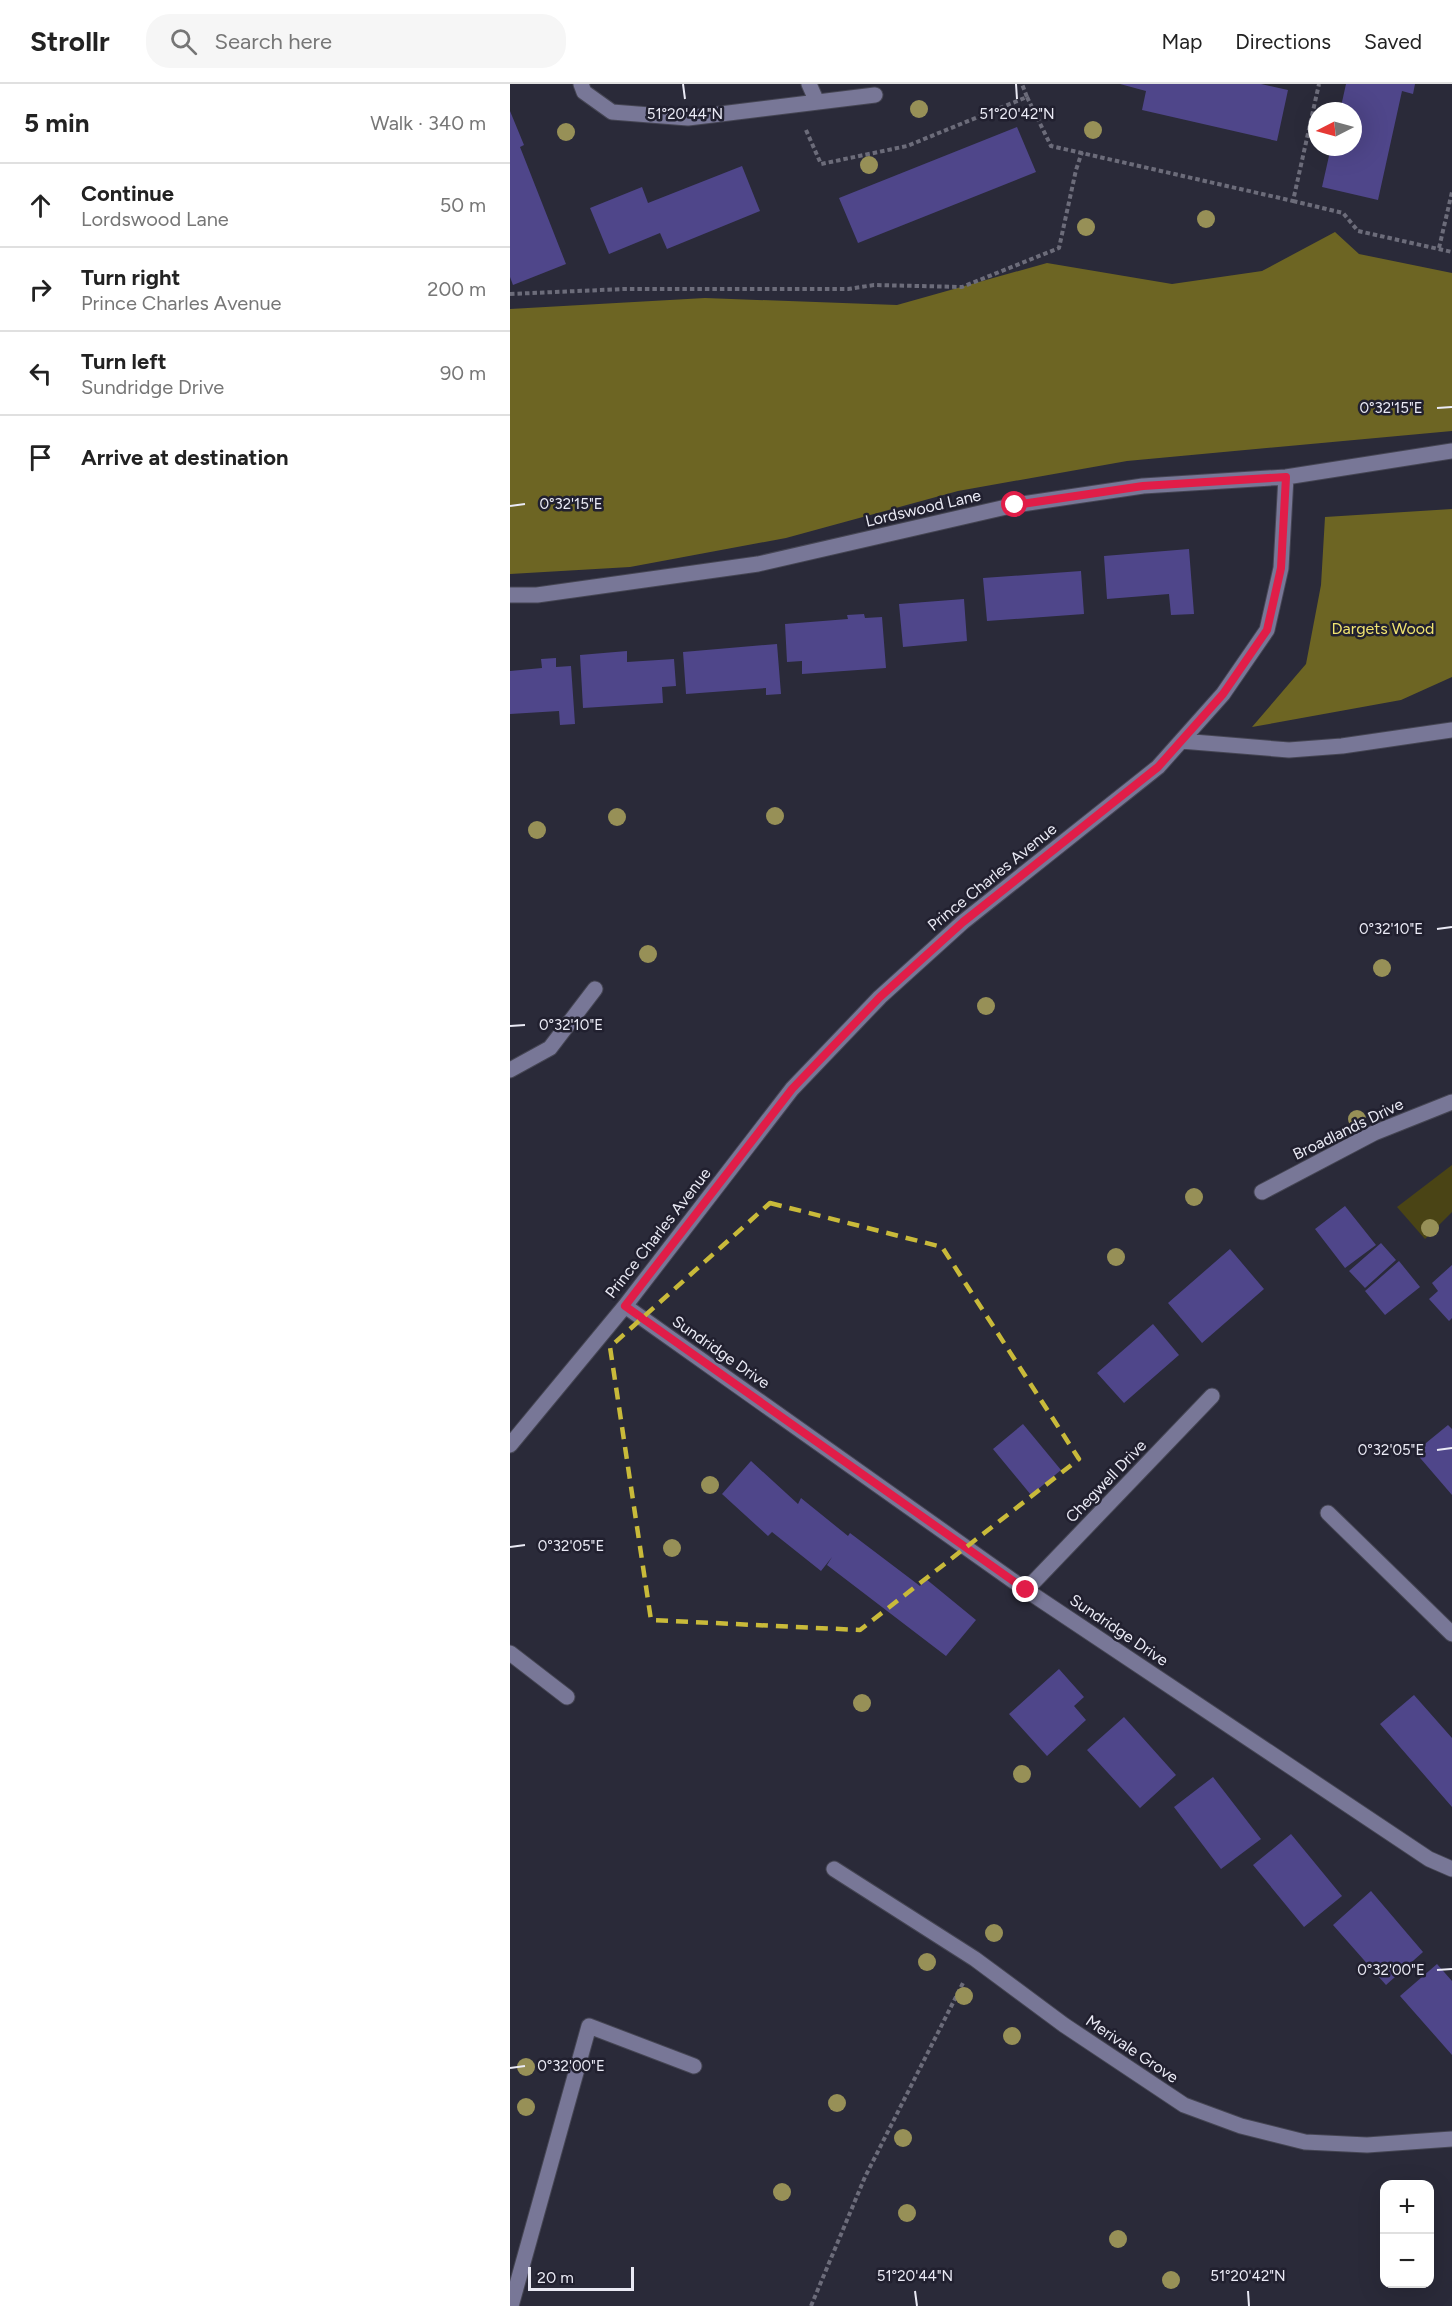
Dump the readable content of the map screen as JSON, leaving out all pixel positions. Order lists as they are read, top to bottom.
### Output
{
  "streets": {
    "street": [
      "Lordswood Lane",
      "Prince Charles Avenue",
      "Broadlands Drive",
      "Sundridge Drive",
      "Chegwell Drive",
      "Merivale Grove"
    ]
  },
  "crossings": [
    ["Lordswood Lane", "Prince Charles Avenue"],
    ["Prince Charles Avenue", "Sundridge Drive"],
    ["Sundridge Drive", "Chegwell Drive"]
  ],
  "parks": ["Dargets Wood"],
  "scale_bar": "20 m",
  "north": "left",
  "page": {
    "header": "Strollr",
    "search": "Search here",
    "nav": ["Map", "Directions", "Saved"],
    "heading": ["5 min", "Walk · 340 m"],
    "list": [
      ["Continue", "Lordswood Lane", "50 m"],
      ["Turn right", "Prince Charles Avenue", "200 m"],
      ["Turn left", "Sundridge Drive", "90 m"],
      "Arrive at destination"
    ],
    "map_buttons": ["+", "−"],
    "scale": "20 m"
  },
  "coordinates": [
    "51°20'44\"N",
    "51°20'42\"N",
    "0°32'15\"E",
    "0°32'10\"E",
    "0°32'05\"E",
    "0°32'00\"E"
  ]
}
